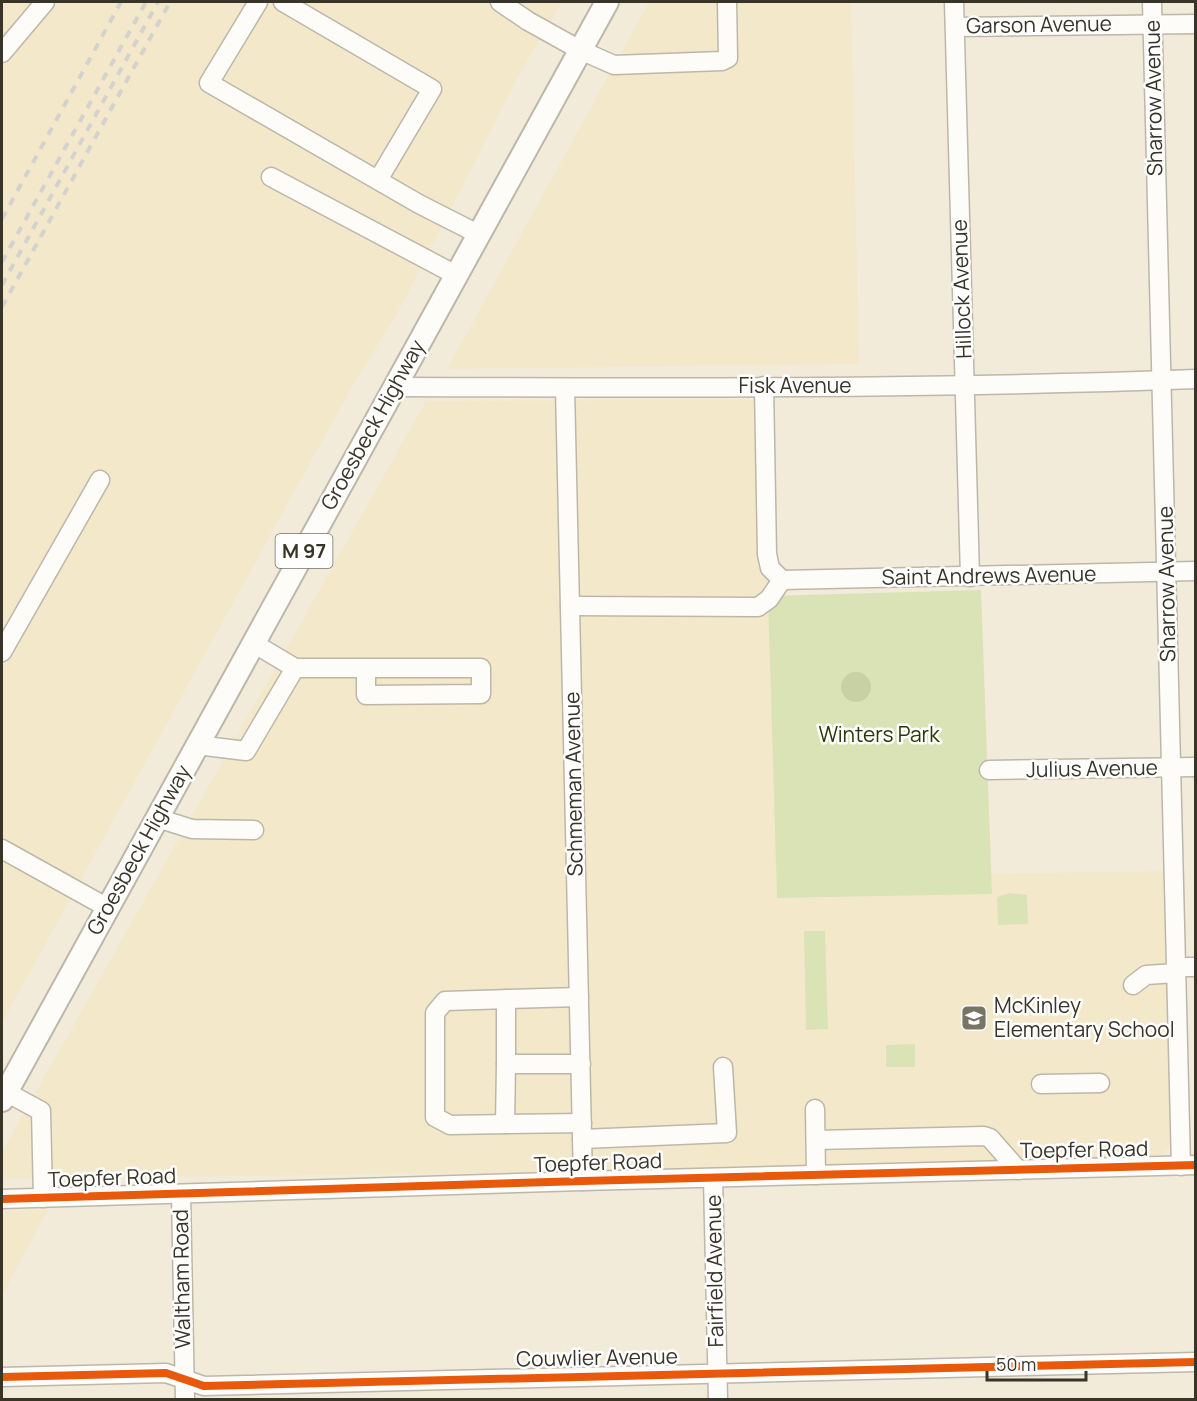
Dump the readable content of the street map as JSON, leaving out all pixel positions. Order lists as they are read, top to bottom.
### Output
{
  "streets": {
    "main road": ["Groesbeck Highway", "M 97"],
    "street": [
      "Garson Avenue",
      "Sharrow Avenue",
      "Hillock Avenue",
      "Fisk Avenue",
      "Saint Andrews Avenue",
      "Julius Avenue",
      "Schmeman Avenue",
      "Toepfer Road",
      "Fairfield Avenue",
      "Waltham Road",
      "Couwlier Avenue"
    ]
  },
  "crossings": [
    ["Garson Avenue", "Sharrow Avenue"],
    ["Garson Avenue", "Hillock Avenue"],
    ["Sharrow Avenue", "Fisk Avenue"],
    ["Sharrow Avenue", "Saint Andrews Avenue"],
    ["Sharrow Avenue", "Julius Avenue"],
    ["Sharrow Avenue", "Toepfer Road"],
    ["Hillock Avenue", "Fisk Avenue"],
    ["Hillock Avenue", "Saint Andrews Avenue"],
    ["Fisk Avenue", "Groesbeck Highway"],
    ["Fisk Avenue", "Schmeman Avenue"],
    ["Schmeman Avenue", "Toepfer Road"],
    ["Toepfer Road", "Fairfield Avenue"],
    ["Toepfer Road", "Waltham Road"],
    ["Fairfield Avenue", "Couwlier Avenue"],
    ["Waltham Road", "Couwlier Avenue"]
  ],
  "parks": ["Winters Park"],
  "places": {
    "school or university": ["McKinley Elementary School"]
  },
  "scale_bar": "50 m"
}
